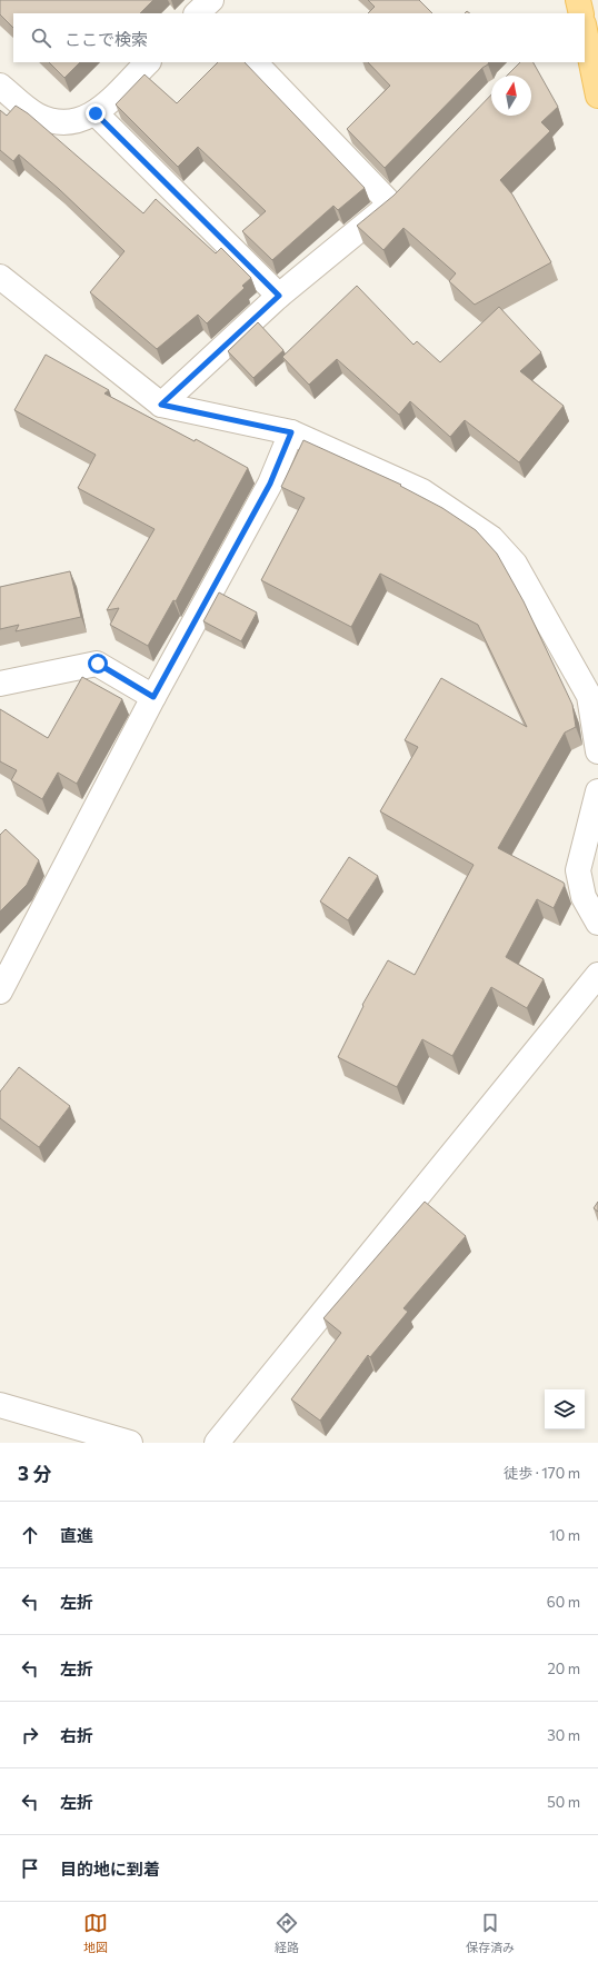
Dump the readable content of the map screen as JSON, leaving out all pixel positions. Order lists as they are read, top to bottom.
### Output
{
  "north": "top",
  "page": {
    "search": "ここで検索",
    "heading": ["3 分", "徒歩 · 170 m"],
    "list": [
      ["直進", "10 m"],
      ["左折", "60 m"],
      ["左折", "20 m"],
      ["右折", "30 m"],
      ["左折", "50 m"],
      "目的地に到着"
    ],
    "nav": ["地図", "経路", "保存済み"]
  }
}
